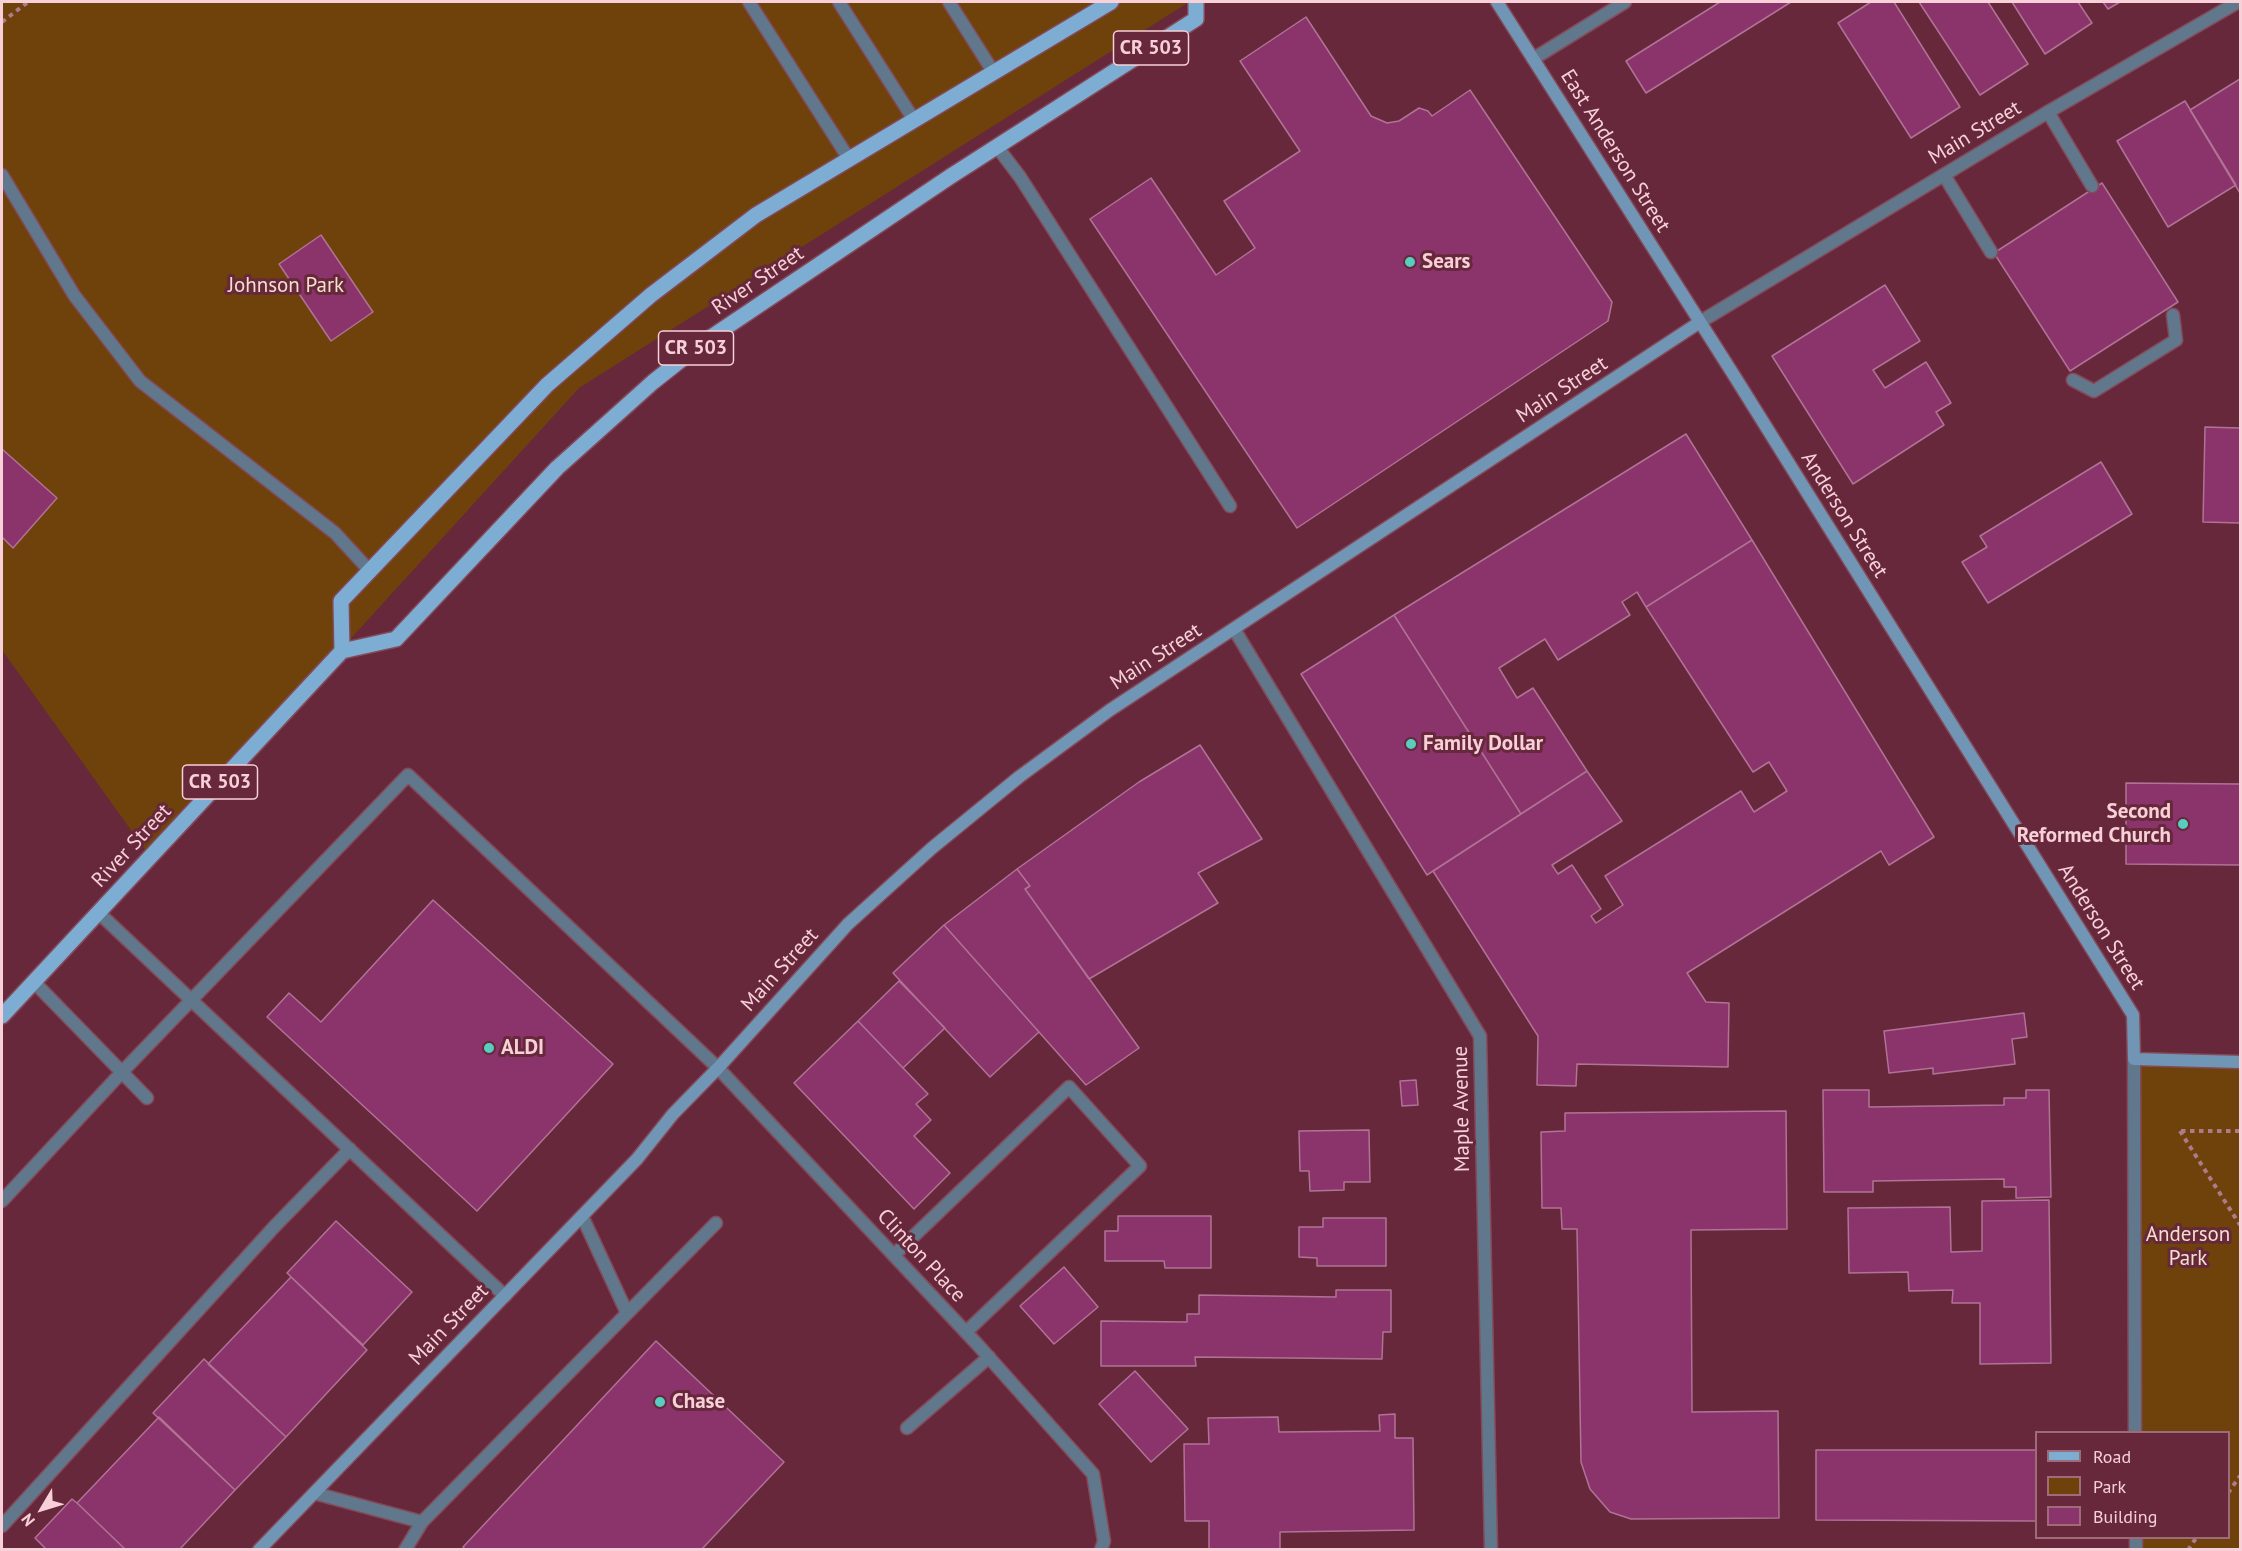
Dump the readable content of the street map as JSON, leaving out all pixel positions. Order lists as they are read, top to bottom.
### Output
{
  "streets": {
    "main road": [
      "CR 503",
      "Main Street",
      "East Anderson Street",
      "River Street",
      "Anderson Street"
    ],
    "street": ["Maple Avenue", "Clinton Place"]
  },
  "crossings": [
    ["Main Street", "East Anderson Street"],
    ["Main Street", "Anderson Street"],
    ["Main Street", "Maple Avenue"],
    ["Main Street", "Clinton Place"],
    ["East Anderson Street", "Anderson Street"]
  ],
  "parks": ["Johnson Park", "Anderson Park"],
  "places": [
    "Sears",
    "Family Dollar",
    "Second Reformed Church",
    "ALDI",
    "Chase"
  ],
  "legend": ["Road", "Park", "Building"],
  "north": "bottom left"
}
